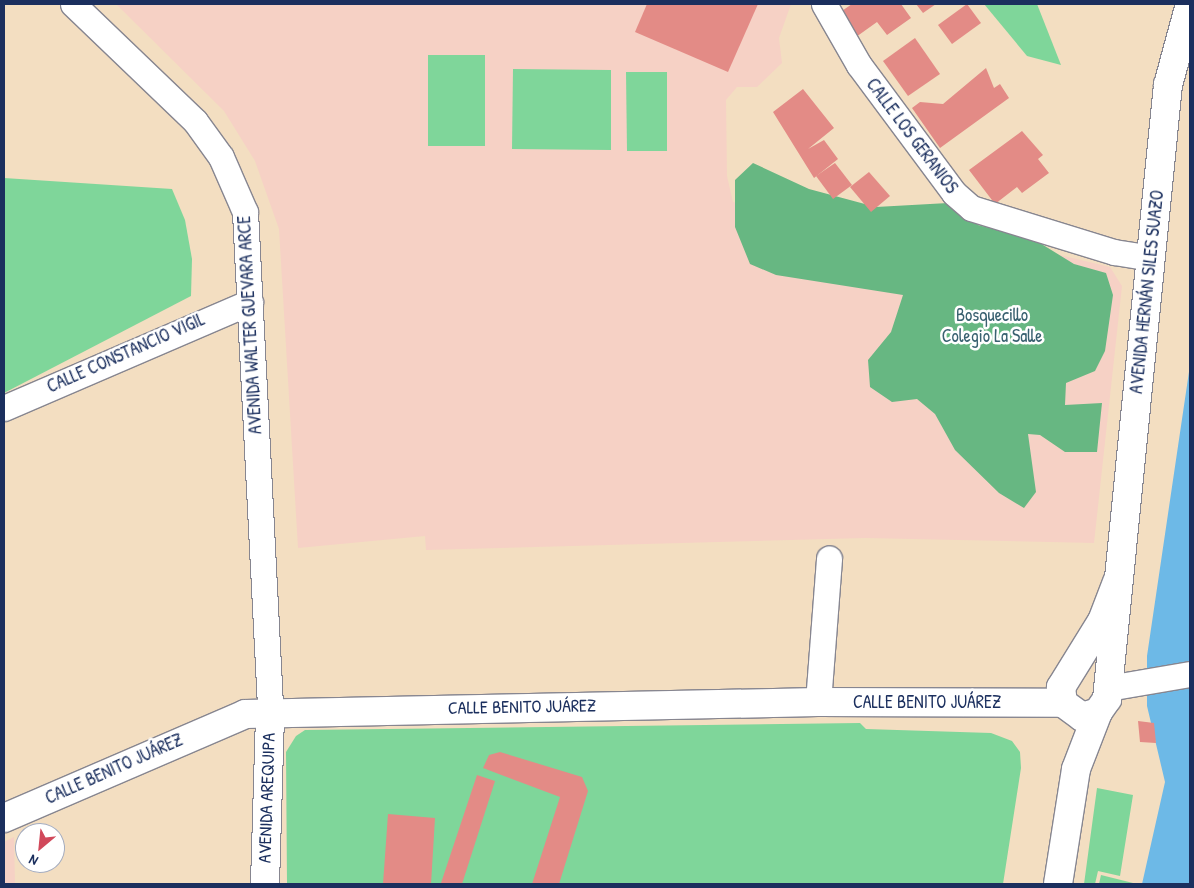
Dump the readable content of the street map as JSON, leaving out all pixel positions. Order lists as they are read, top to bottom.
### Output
{
  "streets": {
    "main road": ["AVENIDA HERNÁN SILES SUAZO", "CALLE BENITO JUÁREZ", "AVENIDA AREQUIPA"],
    "street": ["CALLE LOS GERANIOS", "AVENIDA WALTER GUEVARA ARCE", "CALLE CONSTANCIO VIGIL"]
  },
  "crossings": [
    ["CALLE LOS GERANIOS", "AVENIDA HERNÁN SILES SUAZO"],
    ["AVENIDA HERNÁN SILES SUAZO", "CALLE BENITO JUÁREZ"],
    ["AVENIDA WALTER GUEVARA ARCE", "CALLE CONSTANCIO VIGIL"],
    ["AVENIDA WALTER GUEVARA ARCE", "CALLE BENITO JUÁREZ"],
    ["AVENIDA WALTER GUEVARA ARCE", "AVENIDA AREQUIPA"],
    ["CALLE BENITO JUÁREZ", "AVENIDA AREQUIPA"]
  ],
  "parks": ["Bosquecillo Colegio La Salle"],
  "north": "bottom left"
}
